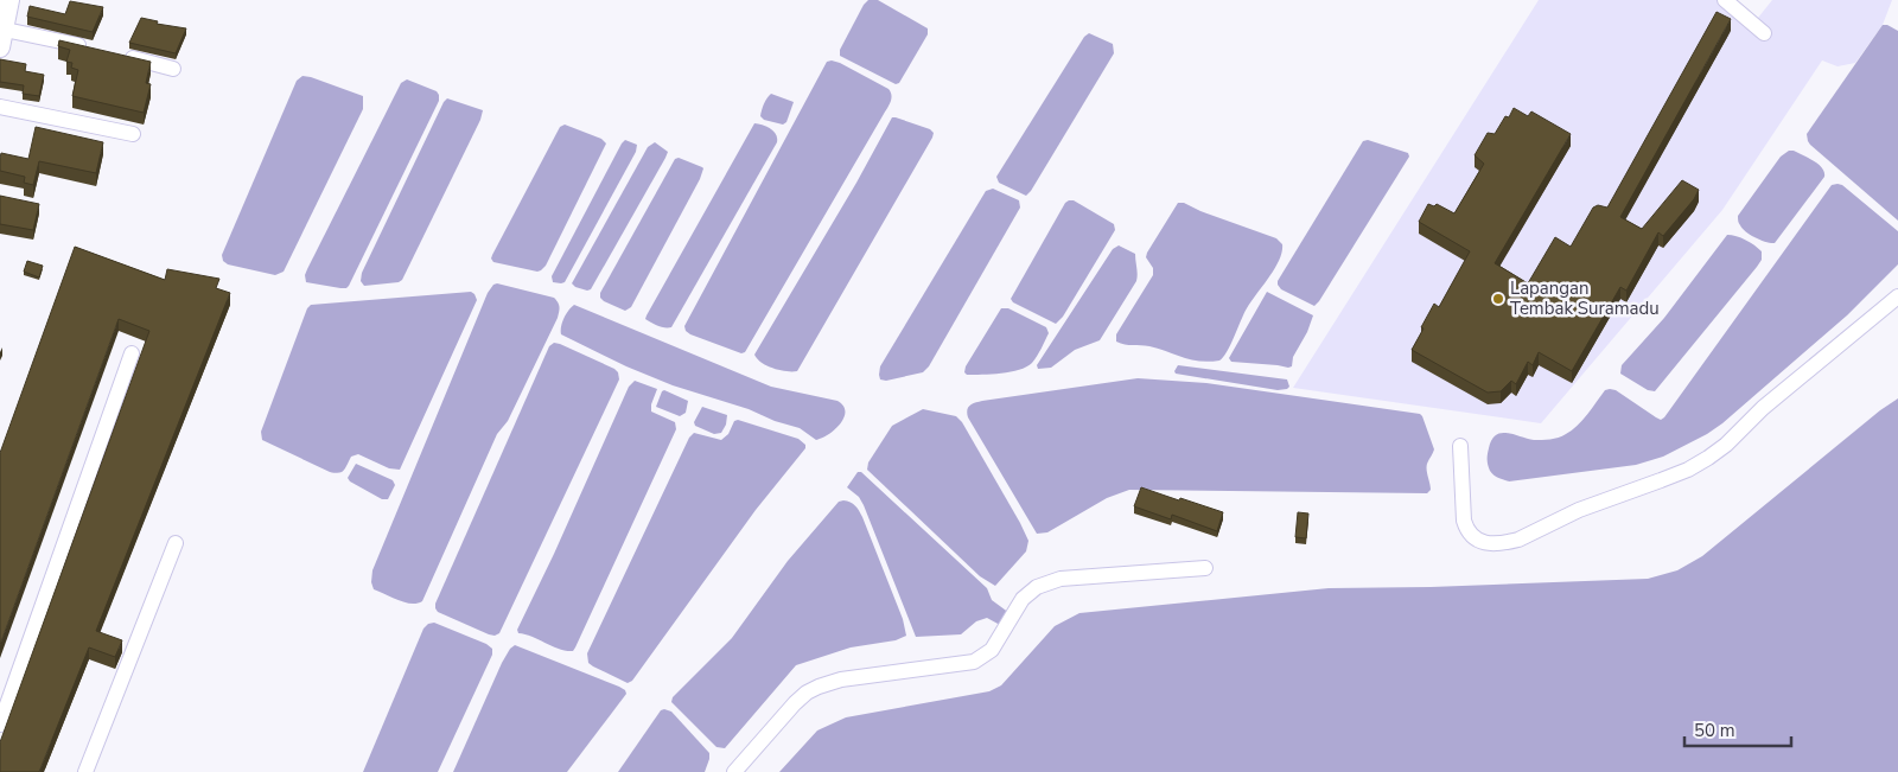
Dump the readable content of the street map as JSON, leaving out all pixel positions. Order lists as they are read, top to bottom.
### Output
{
  "places": ["Lapangan Tembak Suramadu"],
  "scale_bar": "50 m"
}
